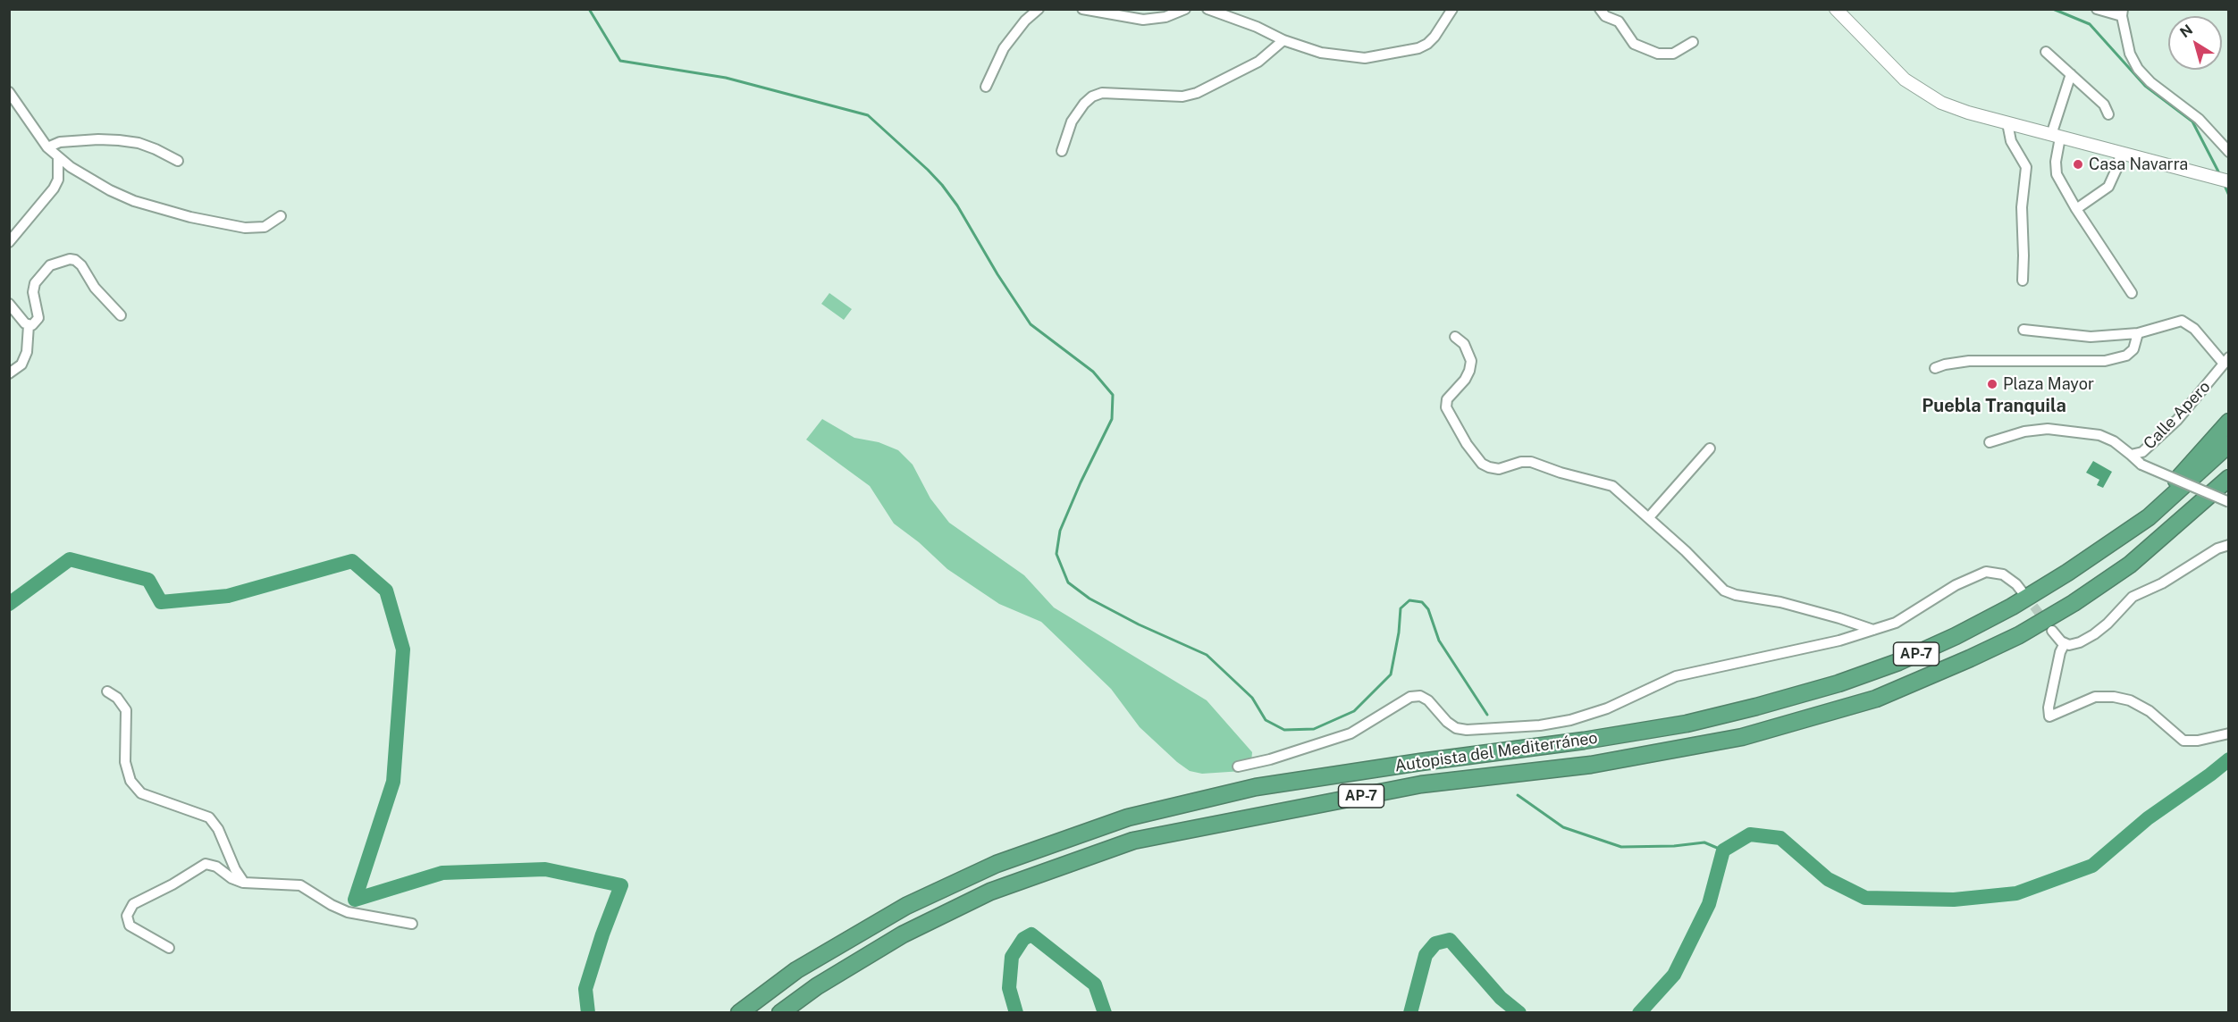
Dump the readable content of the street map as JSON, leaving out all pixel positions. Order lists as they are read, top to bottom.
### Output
{
  "streets": {
    "highway": ["AP-7", "Autopista del Mediterráneo"],
    "street": ["Calle Apero"]
  },
  "districts": ["Puebla Tranquila"],
  "places": ["Casa Navarra", "Plaza Mayor"],
  "north": "top left"
}
